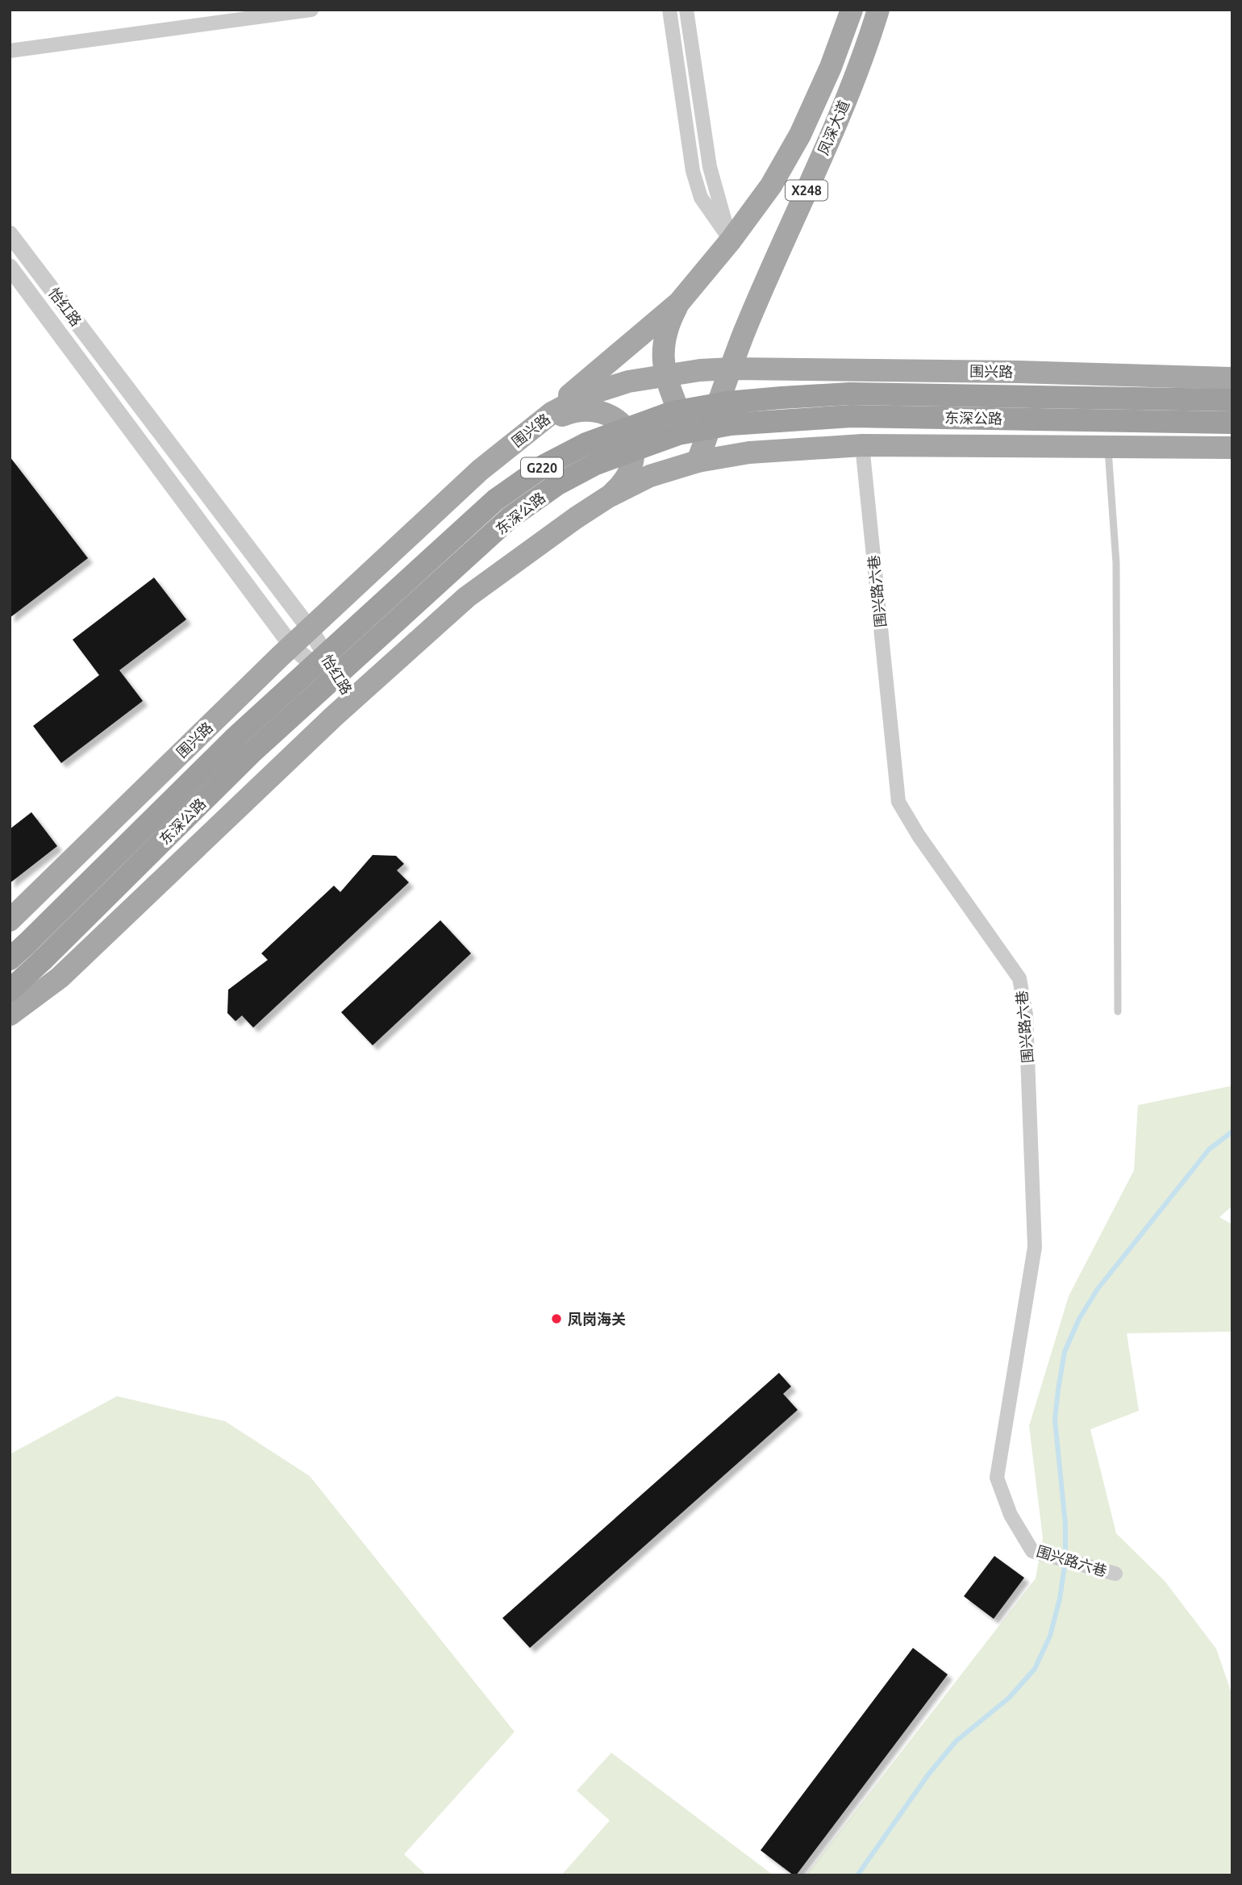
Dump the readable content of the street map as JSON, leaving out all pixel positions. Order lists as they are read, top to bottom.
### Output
{
  "streets": {
    "highway": ["东深公路", "G220"],
    "main road": ["凤深大道", "X248", "围兴路"],
    "street": ["怡红路", "围兴路六巷"]
  },
  "crossings": [
    ["凤深大道", "X248"],
    ["凤深大道", "围兴路"],
    ["X248", "围兴路"],
    ["怡红路", "围兴路"]
  ],
  "places": ["凤岗海关"]
}
